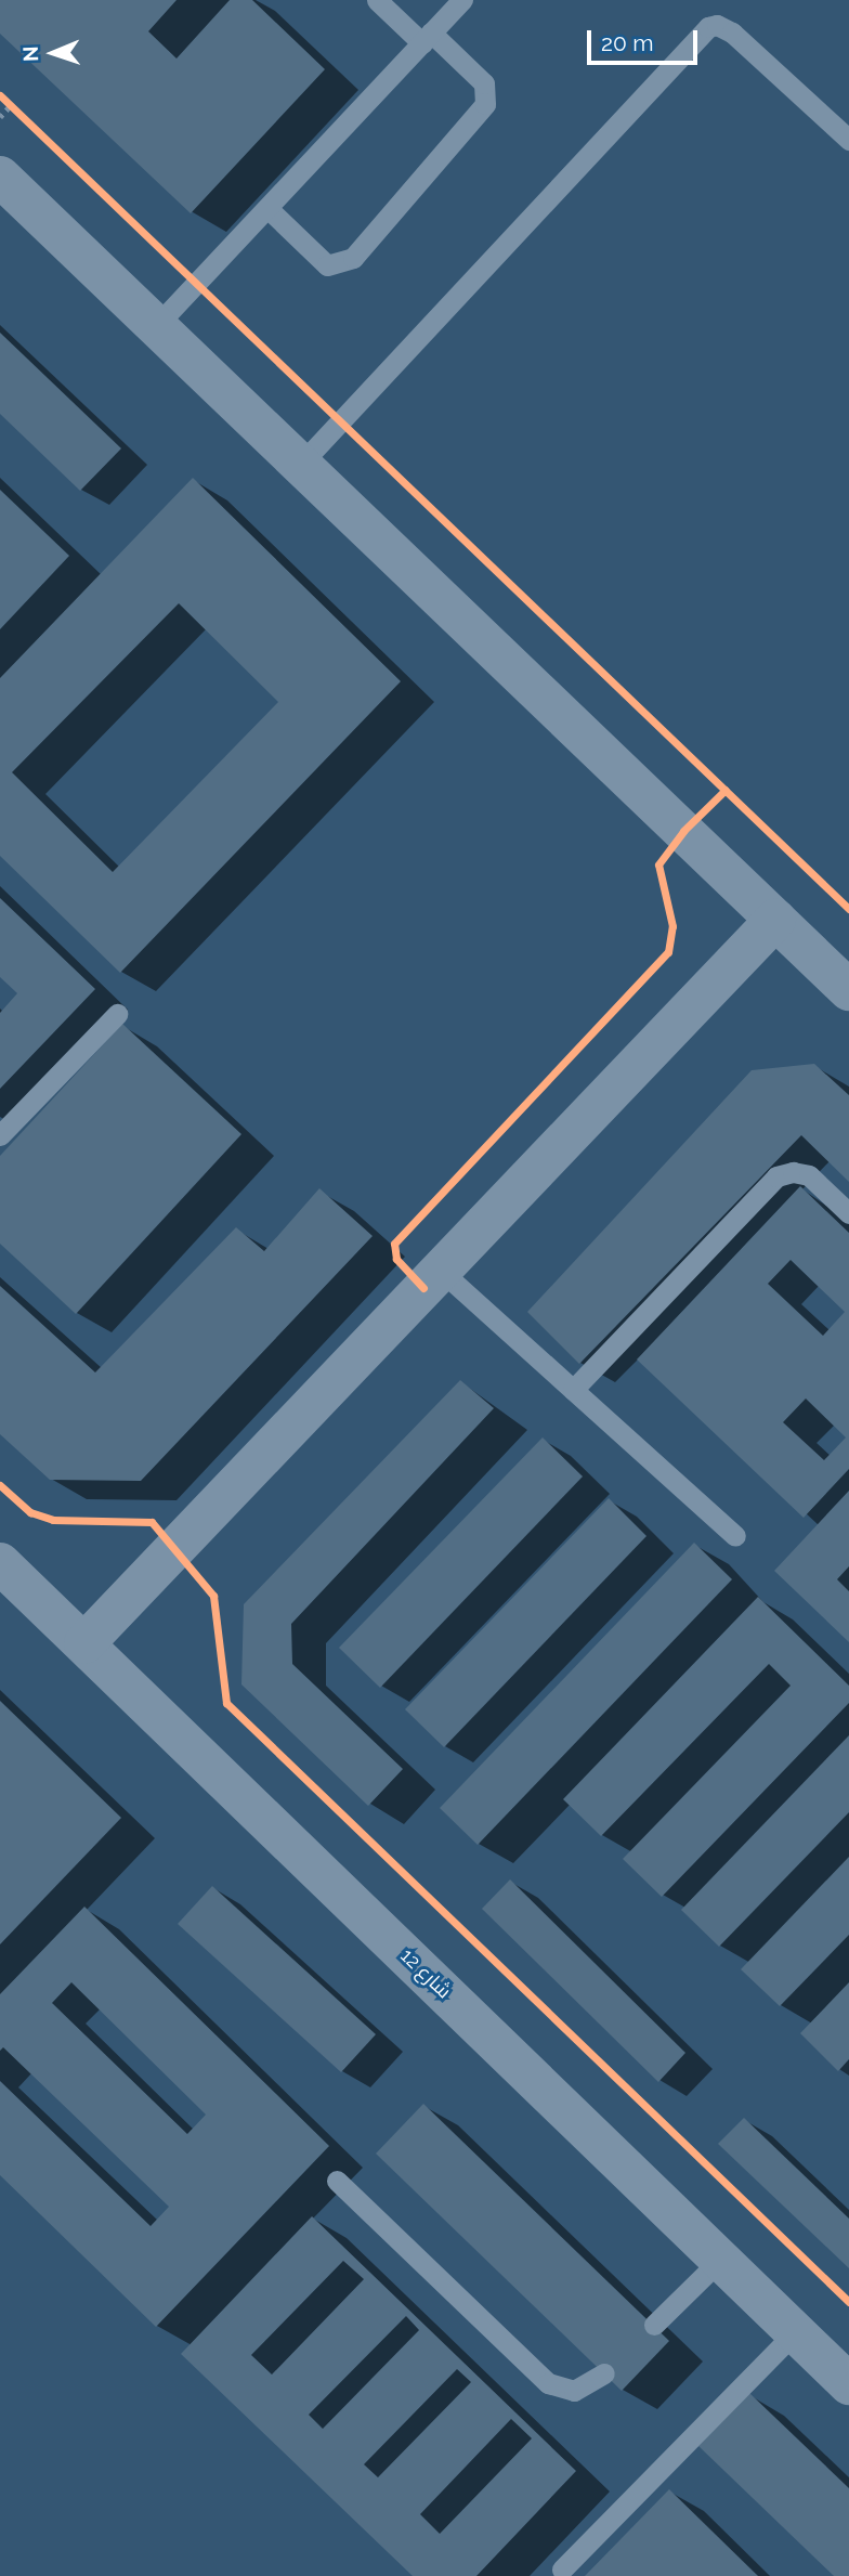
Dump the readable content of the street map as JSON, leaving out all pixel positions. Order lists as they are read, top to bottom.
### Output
{
  "streets": {
    "street": ["شارع 12"]
  },
  "scale_bar": "20 m",
  "north": "left"
}
